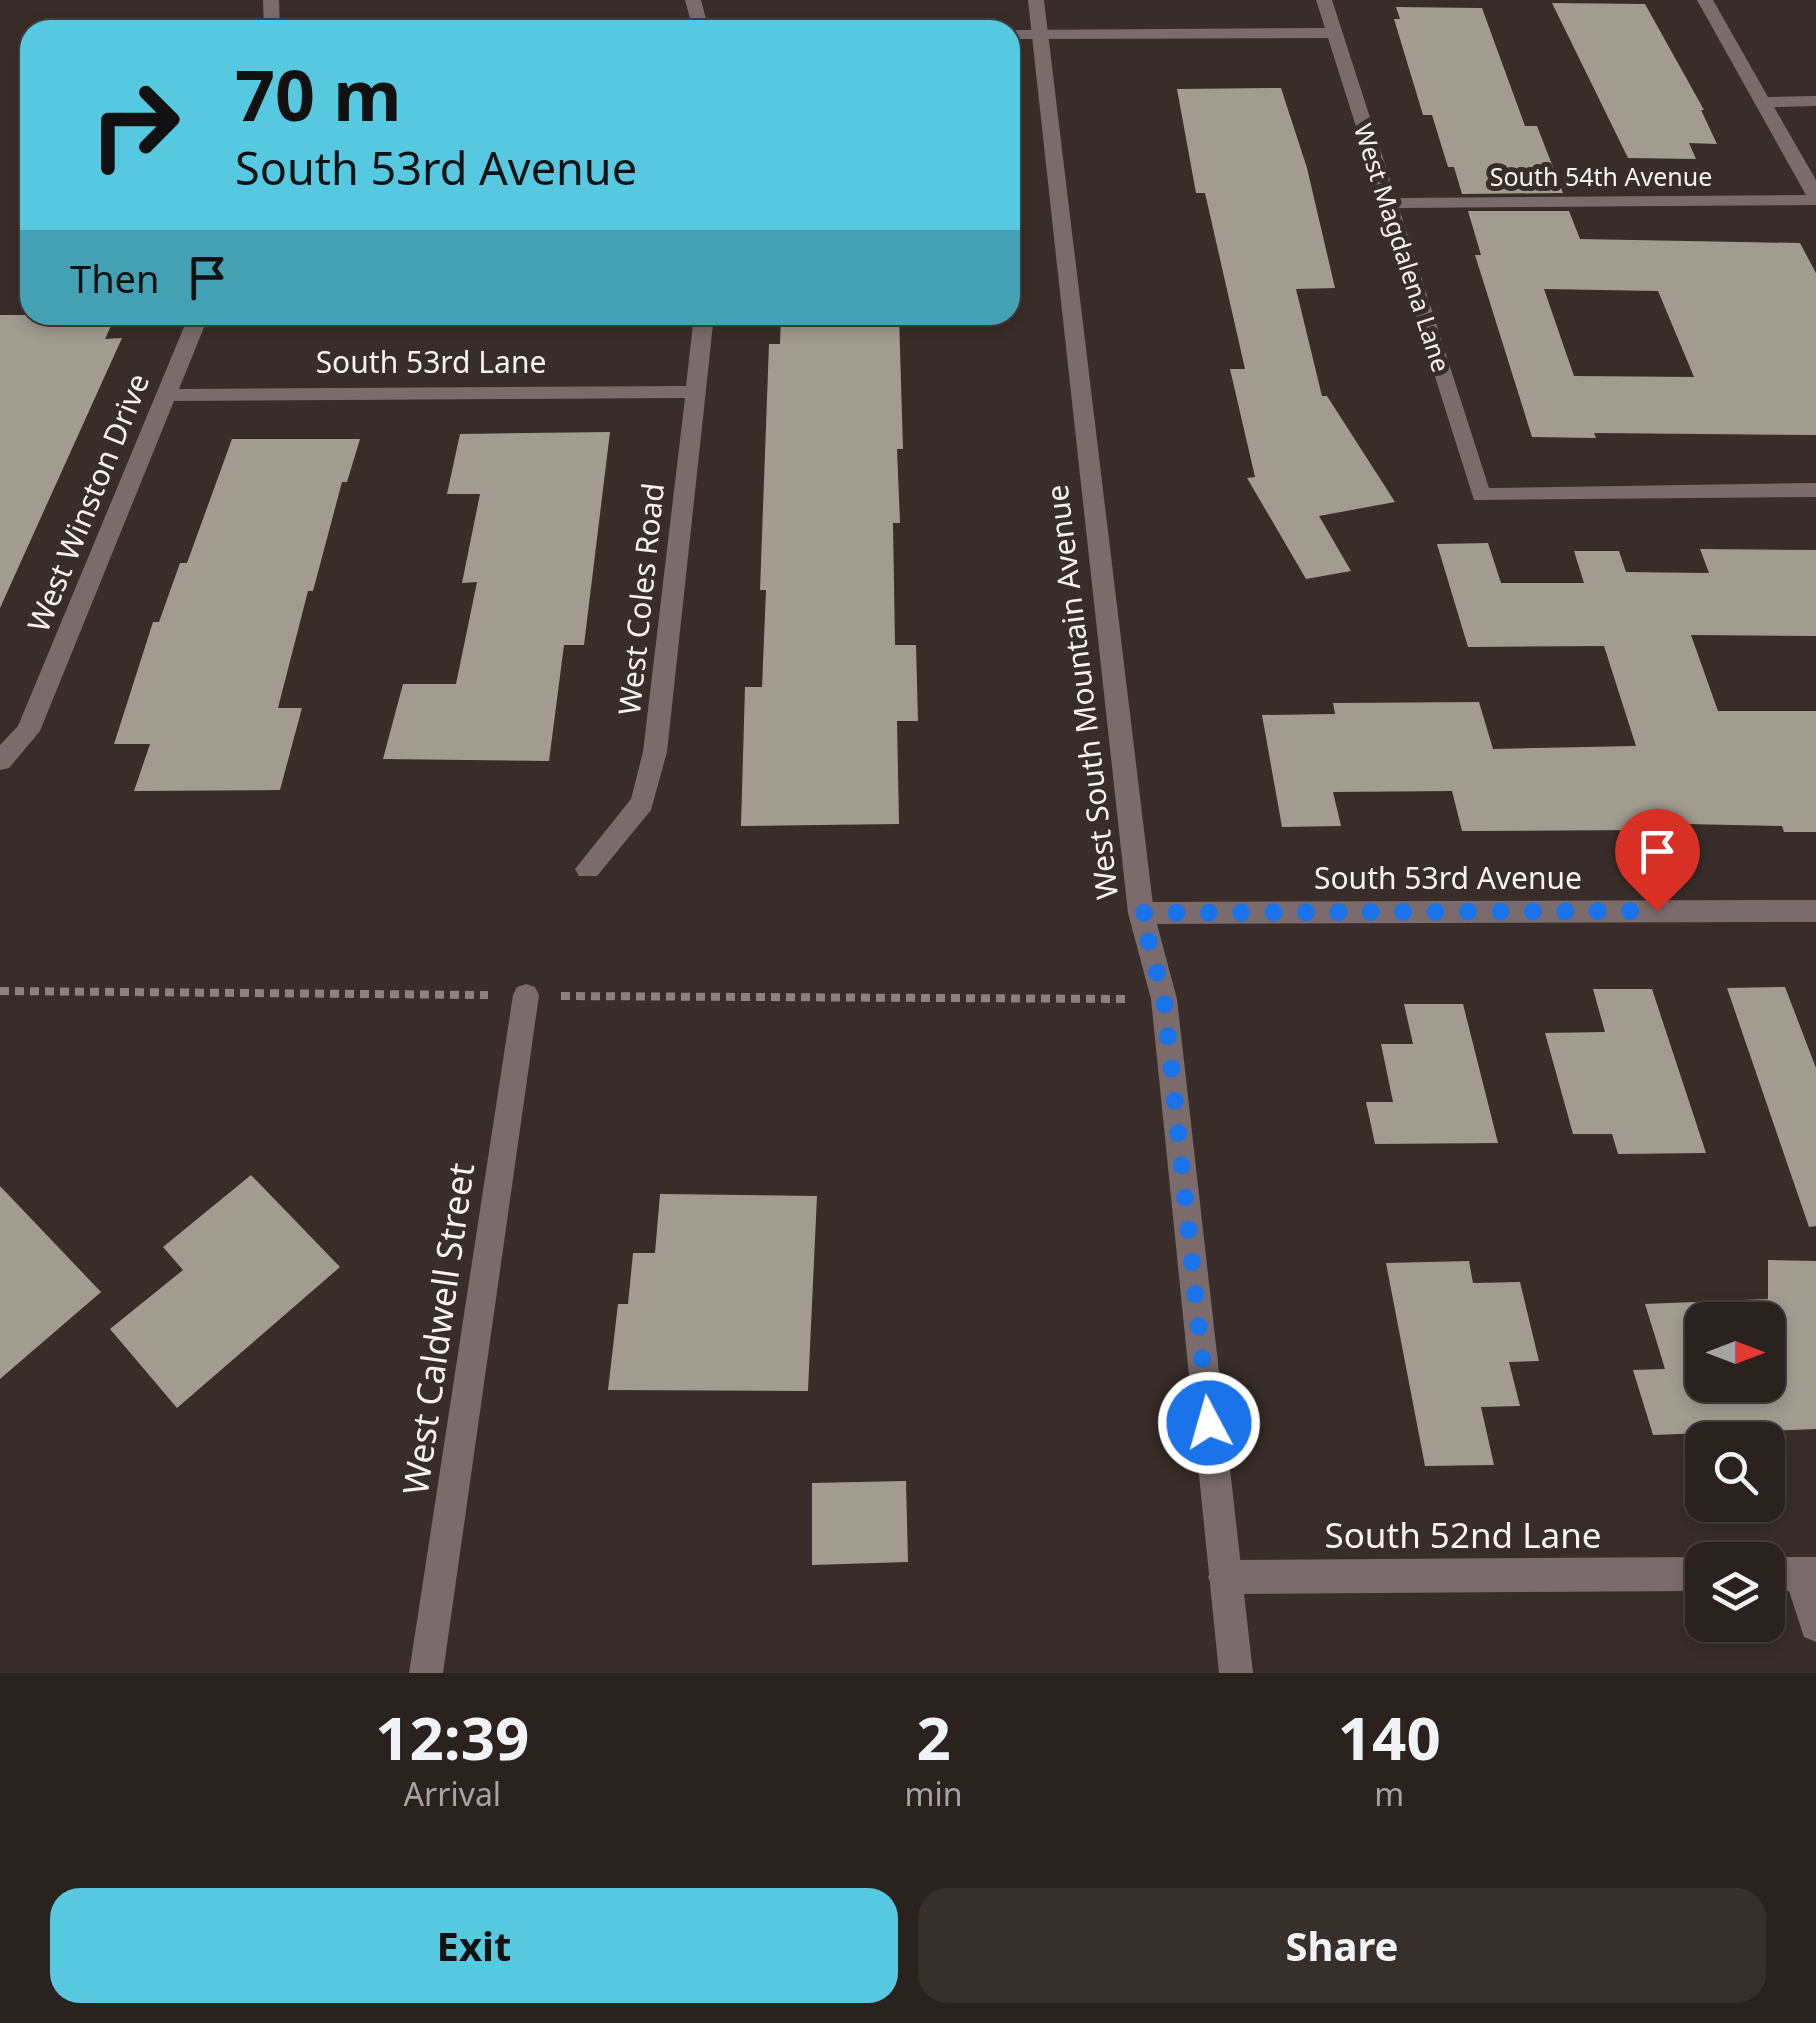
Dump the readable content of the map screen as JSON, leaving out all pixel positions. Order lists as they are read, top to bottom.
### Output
{
  "streets": {
    "street": [
      "South 54th Avenue",
      "West Magdalena Lane",
      "South 53rd Lane",
      "West Winston Drive",
      "West Coles Road",
      "West South Mountain Avenue",
      "South 53rd Avenue",
      "West Caldwell Street",
      "South 52nd Lane"
    ]
  },
  "crossings": [
    ["South 54th Avenue", "West Magdalena Lane"],
    ["South 53rd Lane", "West Winston Drive"],
    ["South 53rd Lane", "West Coles Road"],
    ["West South Mountain Avenue", "South 53rd Avenue"],
    ["West South Mountain Avenue", "South 52nd Lane"]
  ],
  "north": "right",
  "page": {
    "turn": ["70 m", "South 53rd Avenue"],
    "then": "Then",
    "eta": [
      "12:39",
      "Arrival",
      "2",
      "min",
      "140",
      "m"
    ],
    "buttons": ["Exit", "Share"]
  }
}
